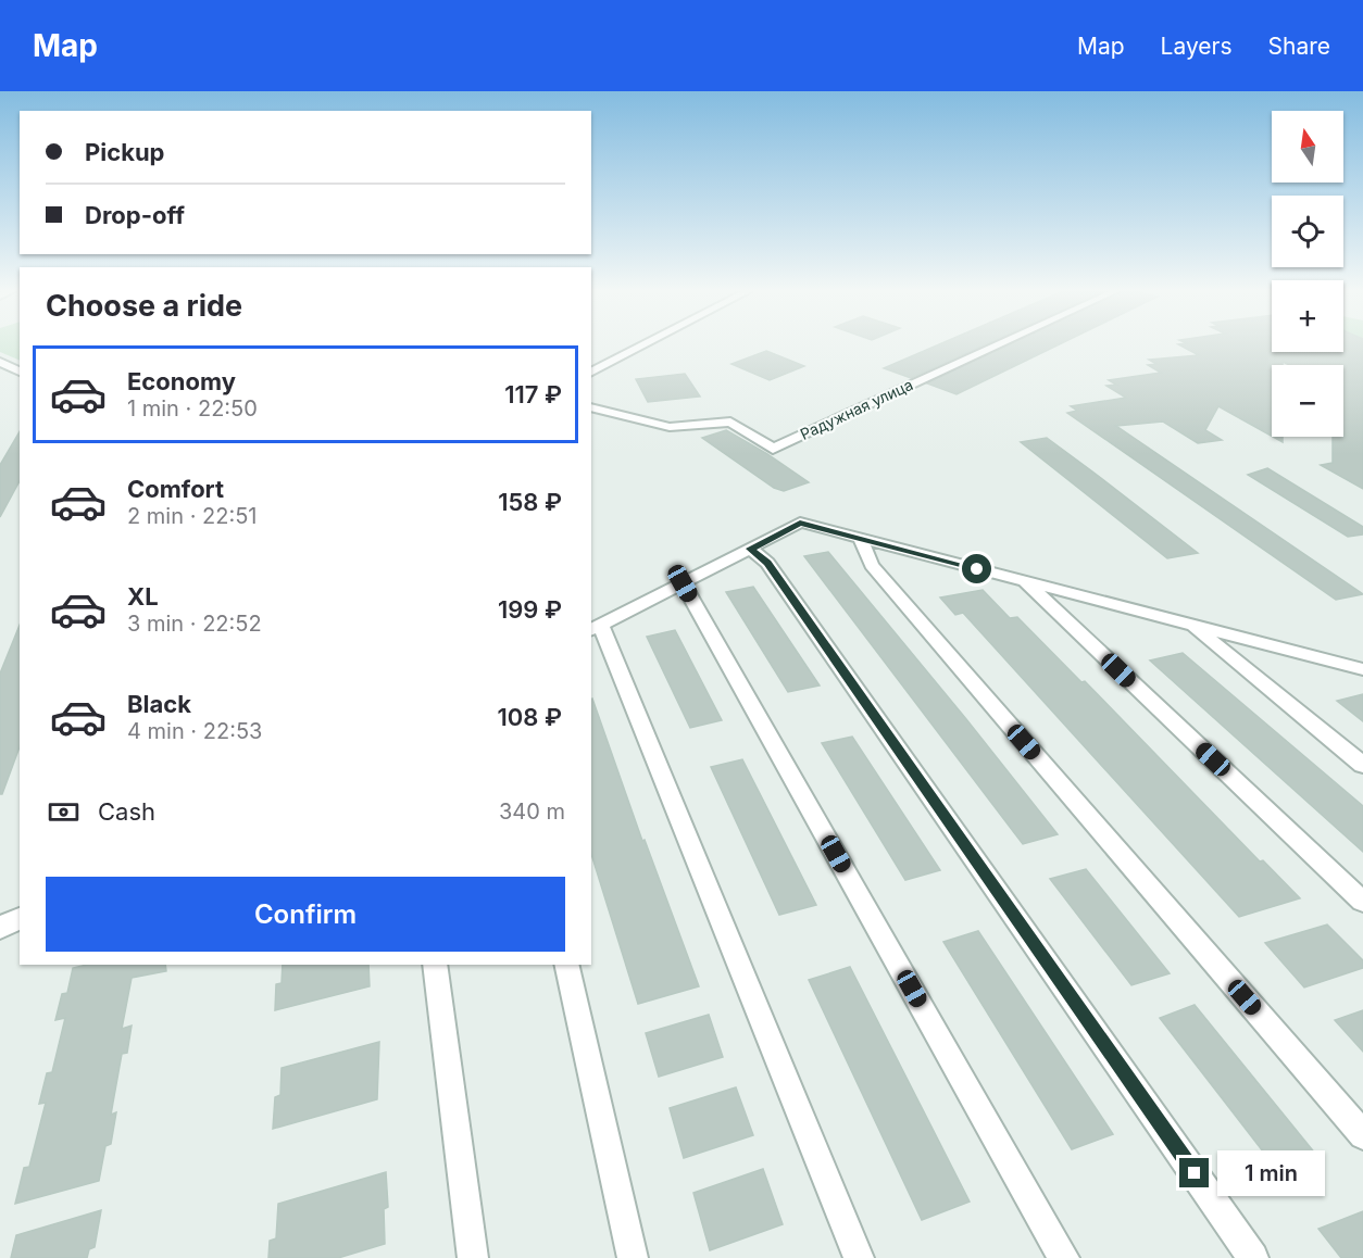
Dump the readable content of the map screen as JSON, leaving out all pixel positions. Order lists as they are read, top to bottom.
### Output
{
  "streets": {
    "street": ["Радужная улица"]
  },
  "north": "top",
  "page": {
    "header": "Map",
    "nav": ["Map", "Layers", "Share"],
    "map_buttons": ["+", "−"],
    "banner": ["Pickup", "Drop-off"],
    "heading": "Choose a ride",
    "list": [
      {
        "name": "Economy",
        "note": "1 min · 22:50",
        "value": "117 ₽"
      },
      {
        "name": "Comfort",
        "note": "2 min · 22:51",
        "value": "158 ₽"
      },
      {
        "name": "XL",
        "note": "3 min · 22:52",
        "value": "199 ₽"
      },
      {
        "name": "Black",
        "note": "4 min · 22:53",
        "value": "108 ₽"
      }
    ],
    "pay": ["Cash", "340 m"],
    "buttons": "Confirm",
    "bubble": "1 min"
  }
}
